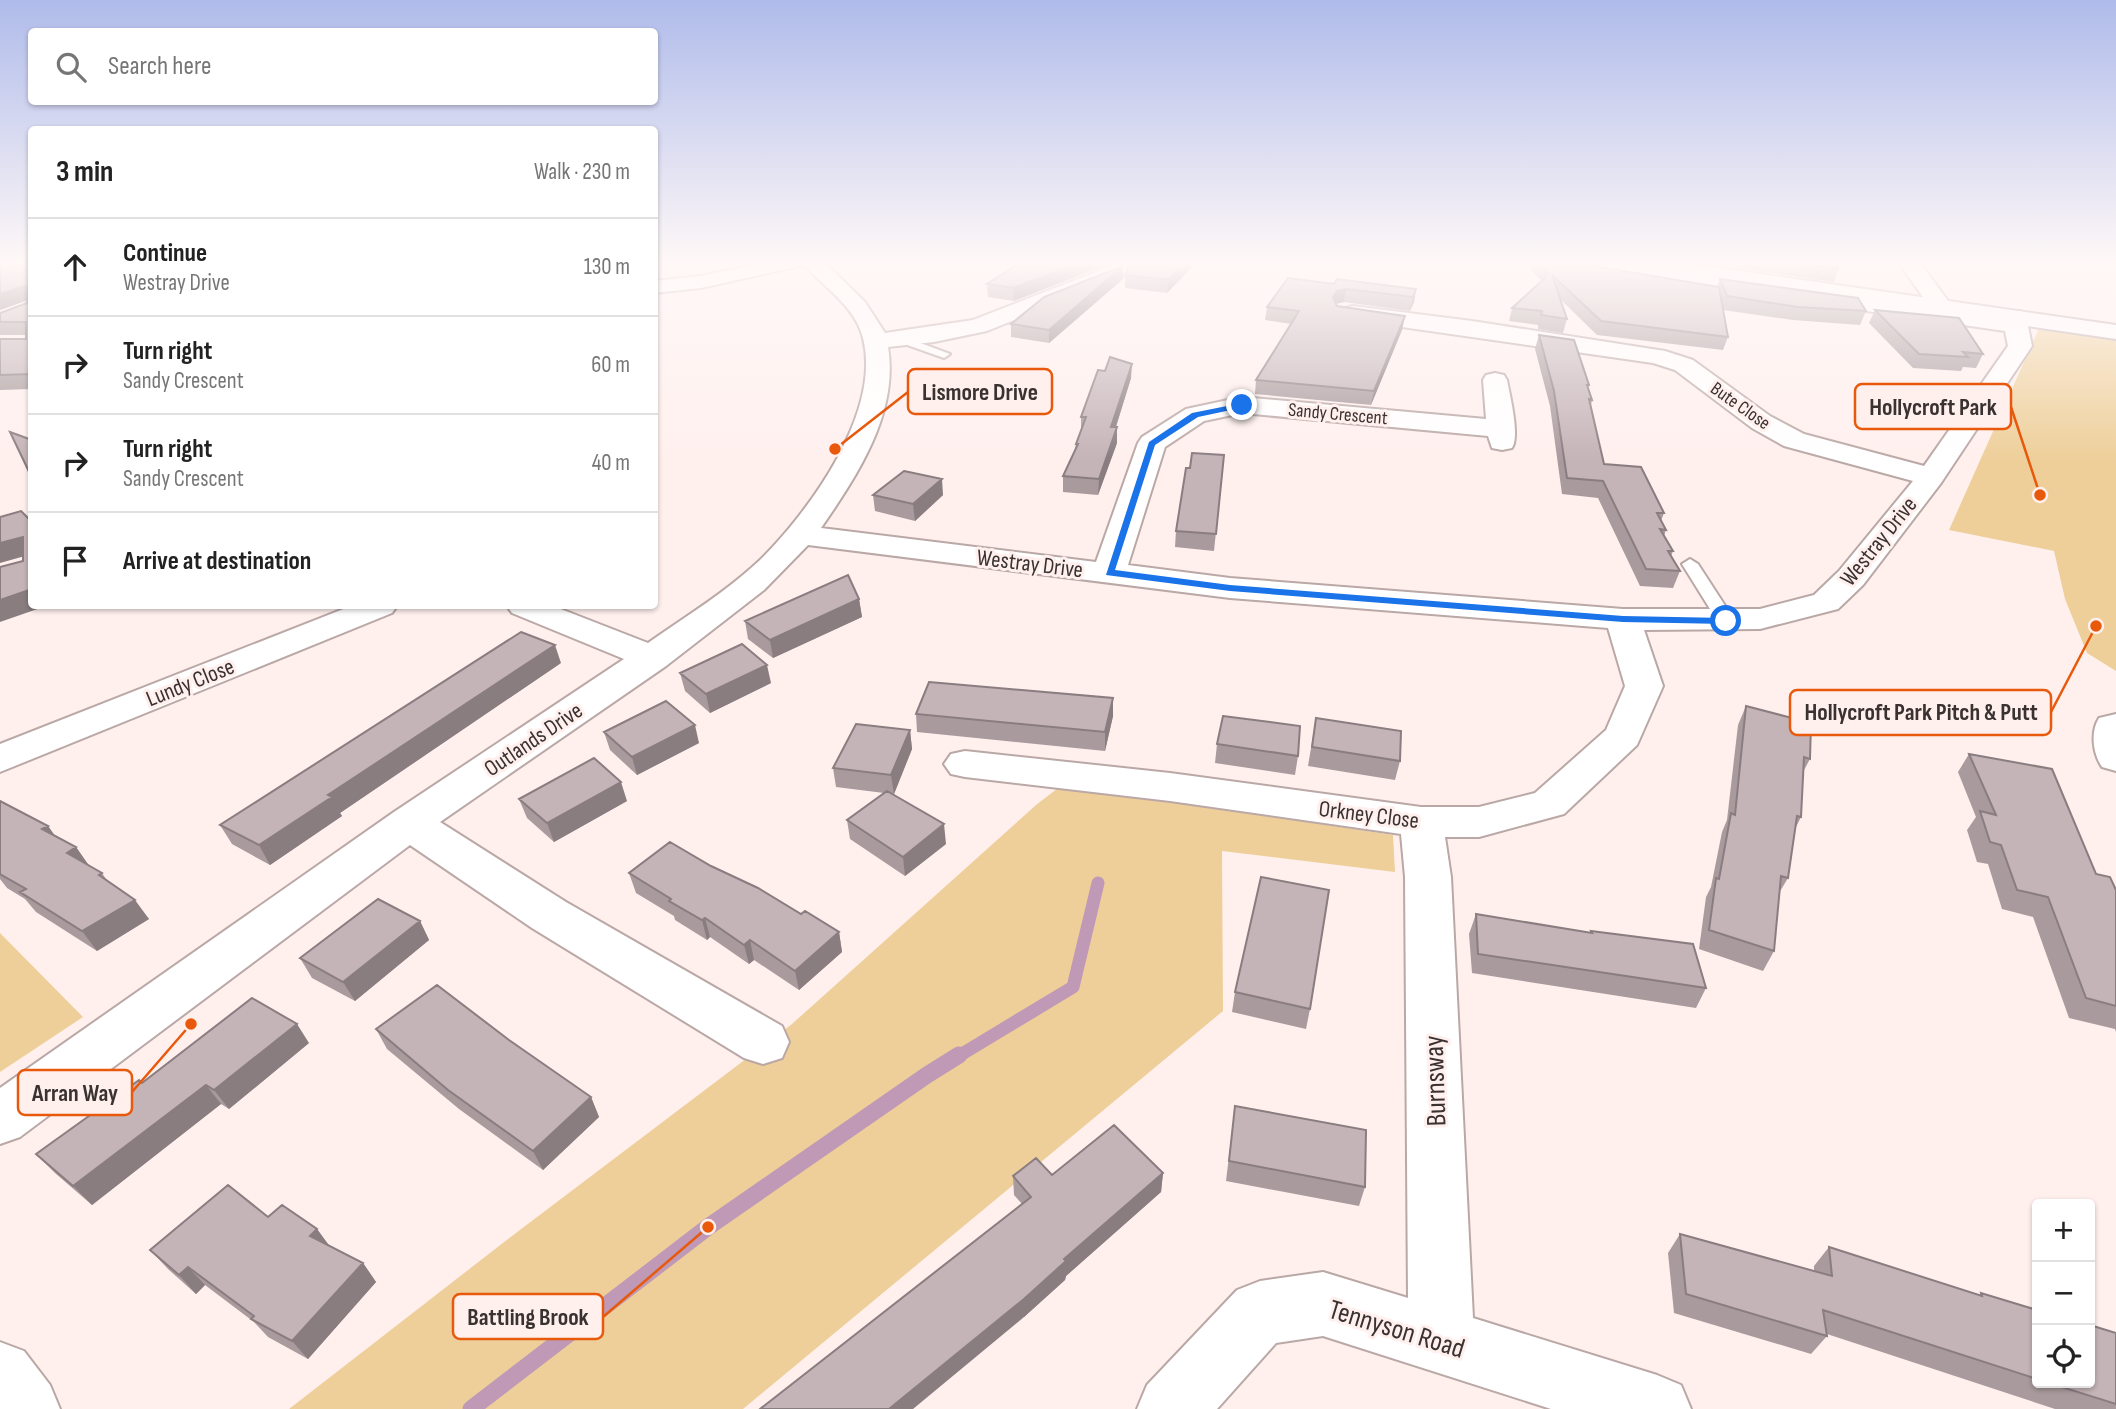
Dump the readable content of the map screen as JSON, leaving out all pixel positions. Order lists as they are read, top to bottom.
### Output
{
  "streets": {
    "street": [
      "Bute Close",
      "Sandy Crescent",
      "Westray Drive",
      "Lundy Close",
      "Outlands Drive",
      "Orkney Close",
      "Burnsway",
      "Tennyson Road"
    ]
  },
  "crossings": [
    ["Bute Close", "Westray Drive"],
    ["Sandy Crescent", "Westray Drive"],
    ["Westray Drive", "Outlands Drive"],
    ["Westray Drive", "Orkney Close"],
    ["Orkney Close", "Burnsway"],
    ["Burnsway", "Tennyson Road"]
  ],
  "places": [
    "Lismore Drive",
    "Hollycroft Park",
    "Hollycroft Park Pitch & Putt",
    "Arran Way",
    "Battling Brook"
  ],
  "page": {
    "search": "Search here",
    "heading": ["3 min", "Walk · 230 m"],
    "list": [
      ["Continue", "Westray Drive", "130 m"],
      ["Turn right", "Sandy Crescent", "60 m"],
      ["Turn right", "Sandy Crescent", "40 m"],
      "Arrive at destination"
    ],
    "map_buttons": ["+", "−"]
  }
}
